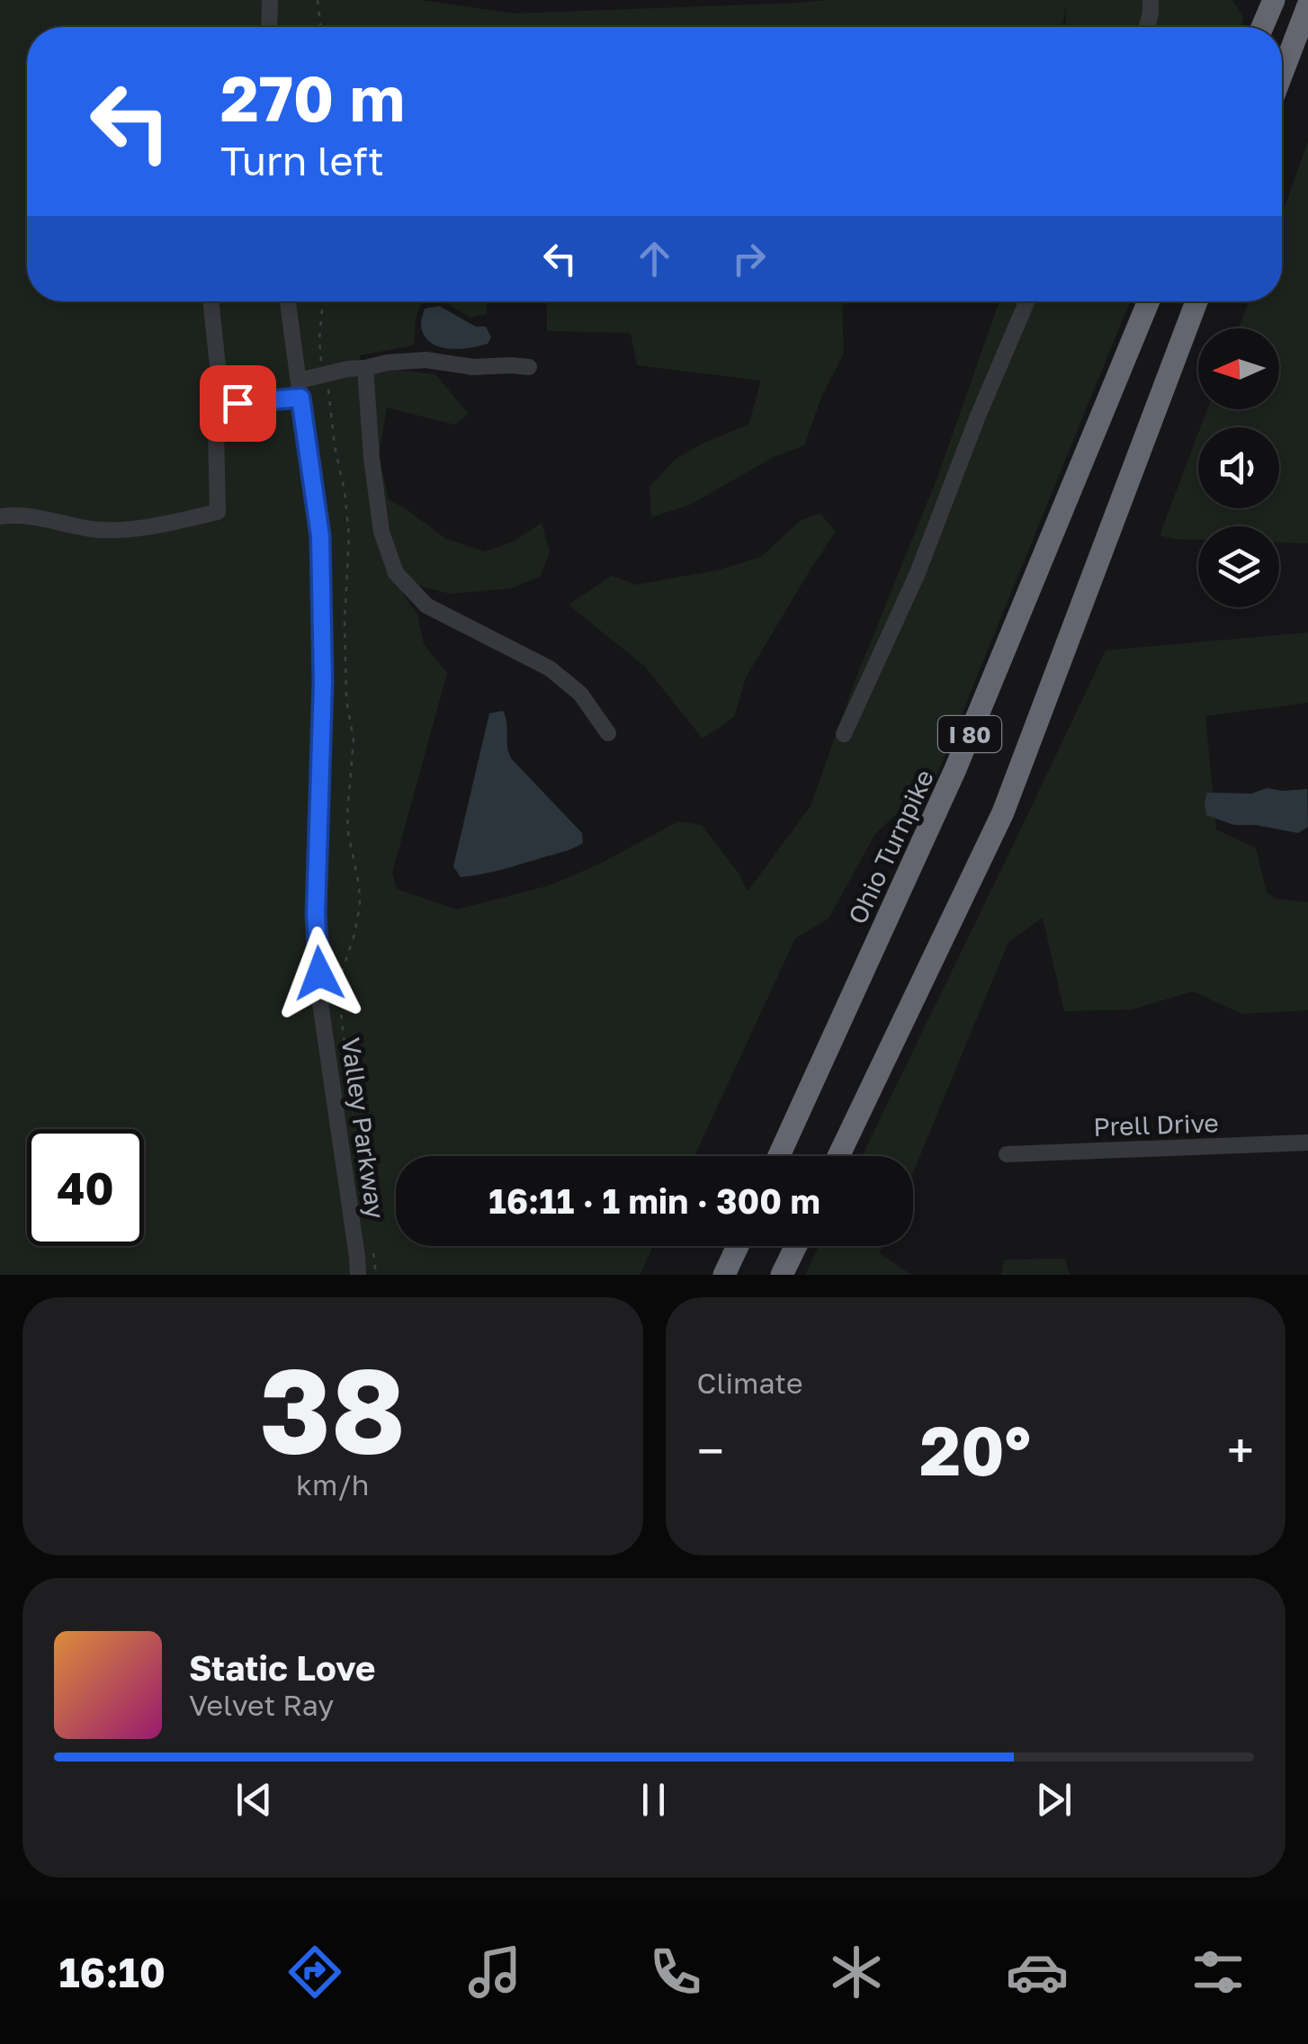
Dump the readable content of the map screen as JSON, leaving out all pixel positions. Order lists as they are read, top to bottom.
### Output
{
  "streets": {
    "highway": ["I 80", "Ohio Turnpike"],
    "street": ["Prell Drive", "Valley Parkway"]
  },
  "north": "left",
  "page": {
    "turn": ["270 m", "Turn left"],
    "limit": "40",
    "trip": "16:11 · 1 min · 300 m",
    "tile": [
      ["38", "km/h"],
      "Climate"
    ],
    "heat": ["−", "20°", "+"],
    "song": ["Static Love", "Velvet Ray"],
    "tabs": "16:10"
  }
}
